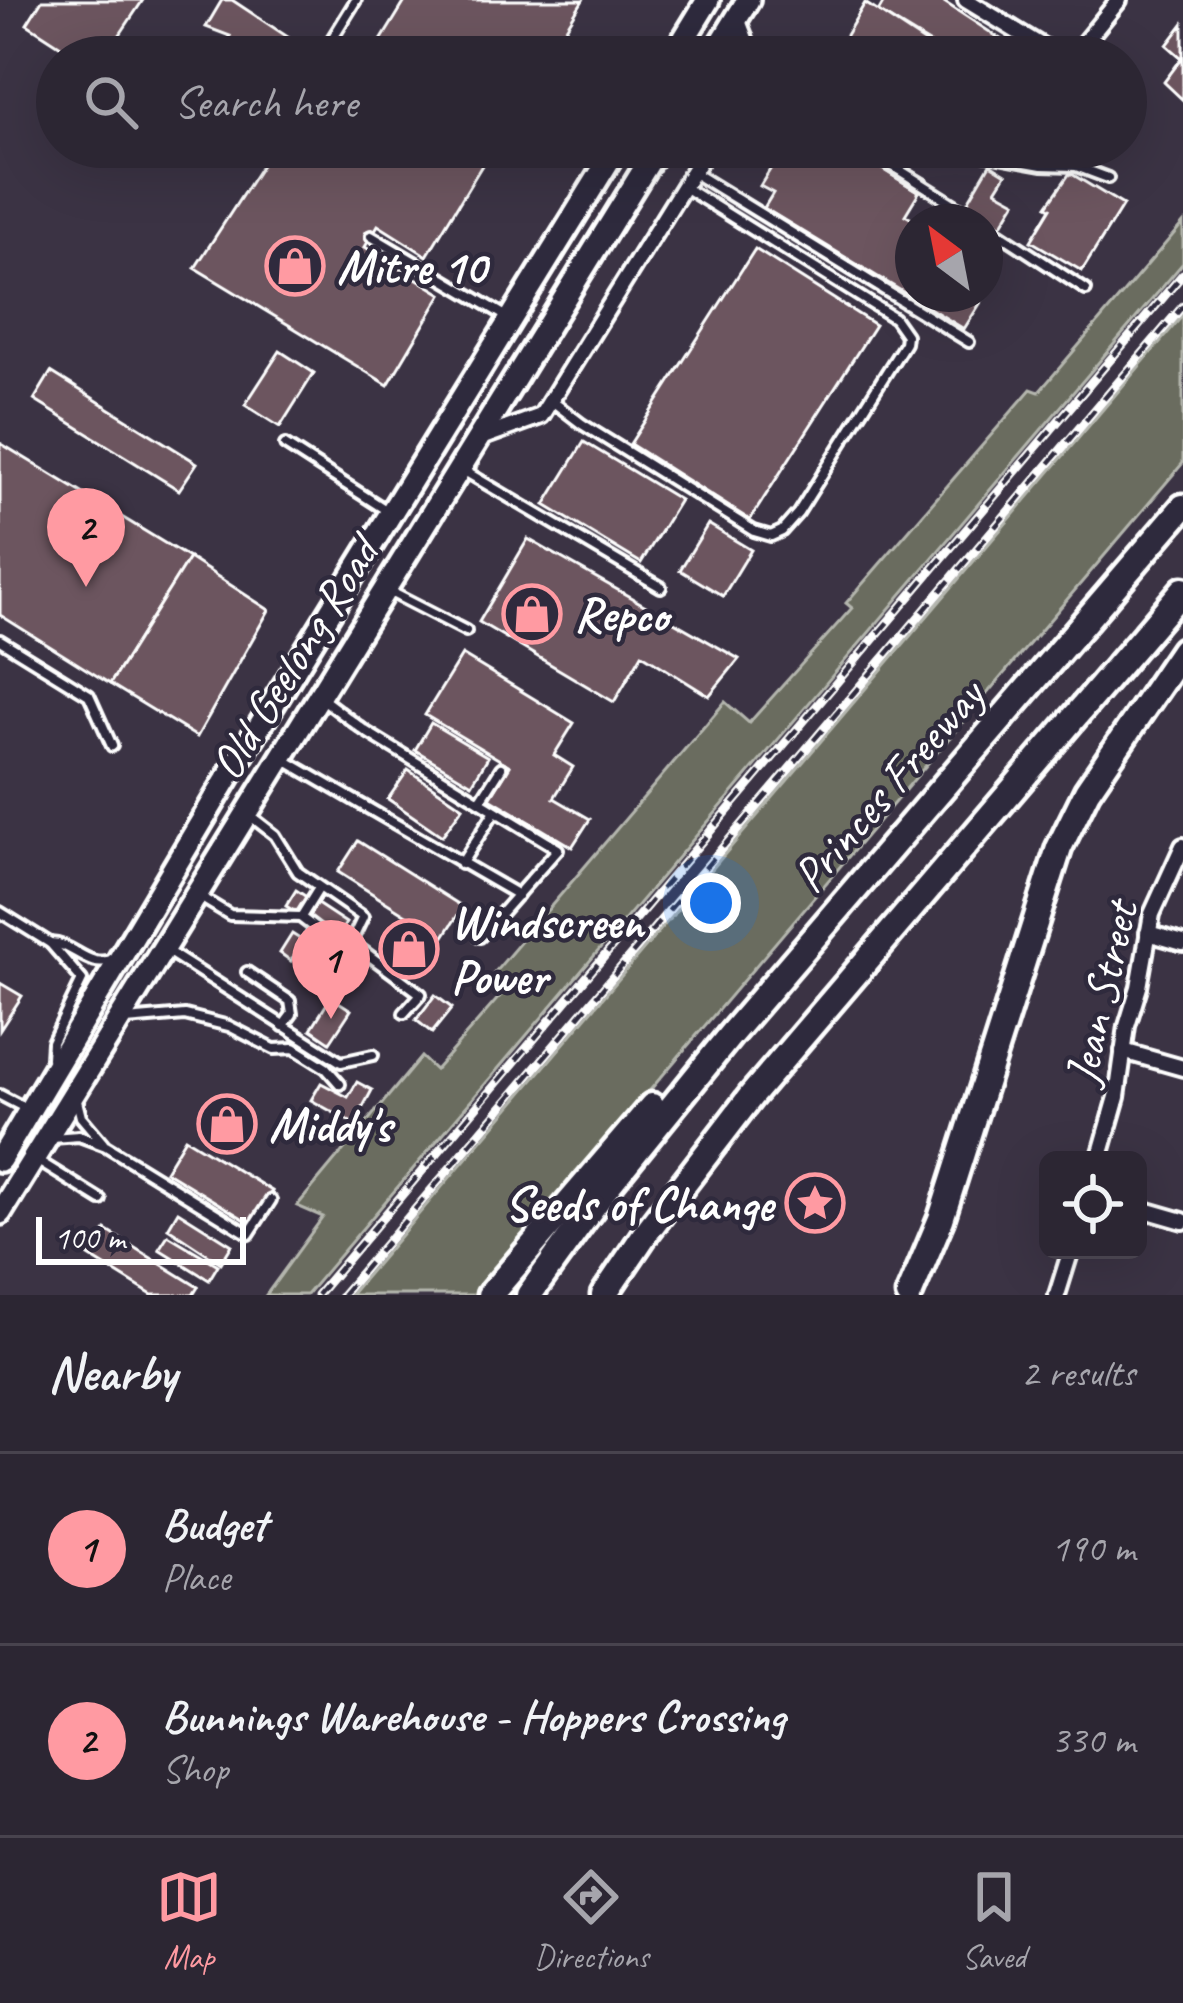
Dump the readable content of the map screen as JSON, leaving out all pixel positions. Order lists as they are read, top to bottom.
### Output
{
  "streets": {
    "highway": ["Princes Freeway"],
    "main road": ["Old Geelong Road"],
    "street": ["Jean Street"]
  },
  "places": {
    "shop": [
      "Mitre 10",
      "Repco",
      "Windscreen Power",
      "Middy's"
    ],
    "place": ["Seeds of Change"]
  },
  "scale_bar": "100 m",
  "north": "top left",
  "page": {
    "search": "Search here",
    "pins": ["2", "1"],
    "scale": "100 m",
    "heading": ["Nearby", "2 results"],
    "list": [
      {
        "mark": "1",
        "name": "Budget",
        "note": "Place",
        "value": "190 m"
      },
      {
        "mark": "2",
        "name": "Bunnings Warehouse - Hoppers Crossing",
        "note": "Shop",
        "value": "330 m"
      }
    ],
    "nav": ["Map", "Directions", "Saved"]
  }
}
